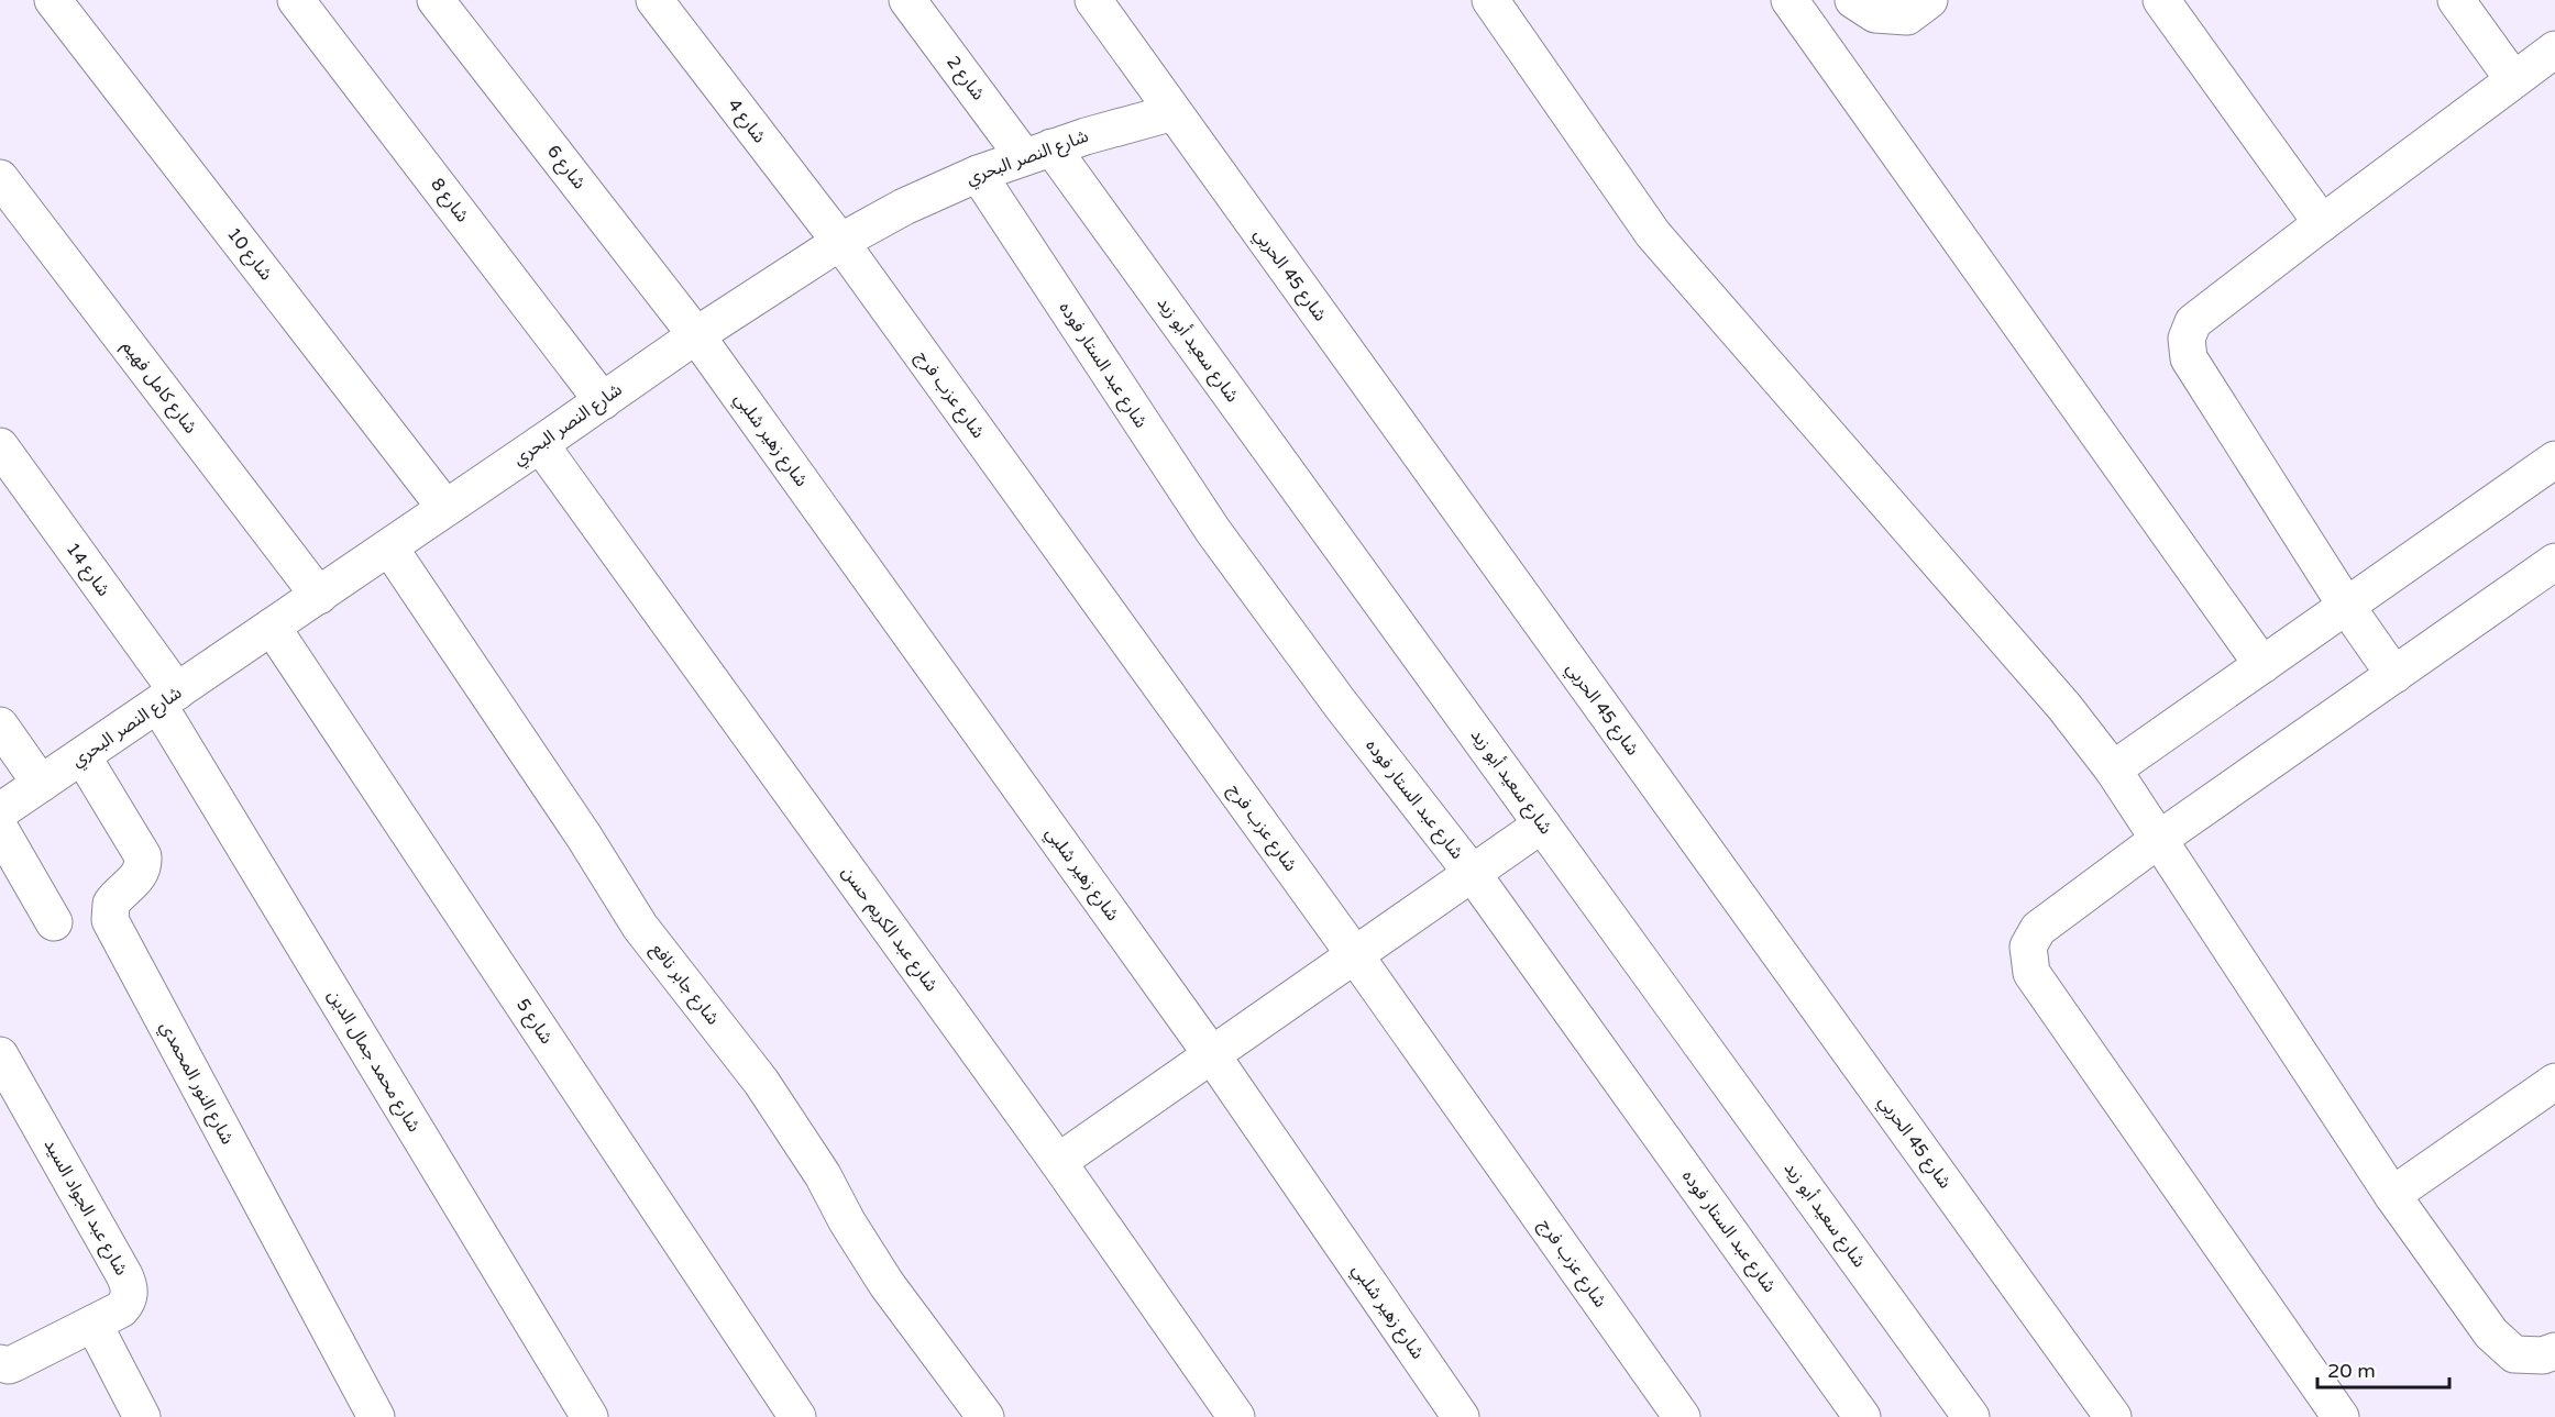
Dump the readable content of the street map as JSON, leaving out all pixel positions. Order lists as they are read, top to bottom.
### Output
{
  "streets": {
    "street": [
      "شارع 2",
      "شارع 4",
      "شارع النصر البحري",
      "شارع 6",
      "شارع 8",
      "شارع 10",
      "شارع 45 الحربي",
      "شارع سعيد أبو زيد",
      "شارع عبد الستار فوده",
      "شارع كامل فهيم",
      "شارع عزب فرج",
      "شارع زهير شلبي",
      "شارع 14",
      "شارع عبد الكريم حسن",
      "شارع جابر نافع",
      "شارع 5",
      "شارع محمد جمال الدين",
      "شارع النور المحمدي",
      "شارع عبد الجواد السيد"
    ]
  },
  "crossings": [
    ["شارع 2", "شارع النصر البحري"],
    ["شارع 2", "شارع سعيد أبو زيد"],
    ["شارع 4", "شارع النصر البحري"],
    ["شارع 4", "شارع عزب فرج"],
    ["شارع النصر البحري", "شارع 6"],
    ["شارع النصر البحري", "شارع 8"],
    ["شارع النصر البحري", "شارع 10"],
    ["شارع النصر البحري", "شارع 45 الحربي"],
    ["شارع النصر البحري", "شارع سعيد أبو زيد"],
    ["شارع النصر البحري", "شارع عبد الستار فوده"],
    ["شارع النصر البحري", "شارع كامل فهيم"],
    ["شارع النصر البحري", "شارع عزب فرج"],
    ["شارع النصر البحري", "شارع زهير شلبي"],
    ["شارع النصر البحري", "شارع 14"],
    ["شارع النصر البحري", "شارع عبد الكريم حسن"],
    ["شارع النصر البحري", "شارع جابر نافع"],
    ["شارع النصر البحري", "شارع 5"],
    ["شارع النصر البحري", "شارع محمد جمال الدين"],
    ["شارع النصر البحري", "شارع النور المحمدي"],
    ["شارع 6", "شارع زهير شلبي"],
    ["شارع 14", "شارع محمد جمال الدين"]
  ],
  "scale_bar": "20 m"
}
